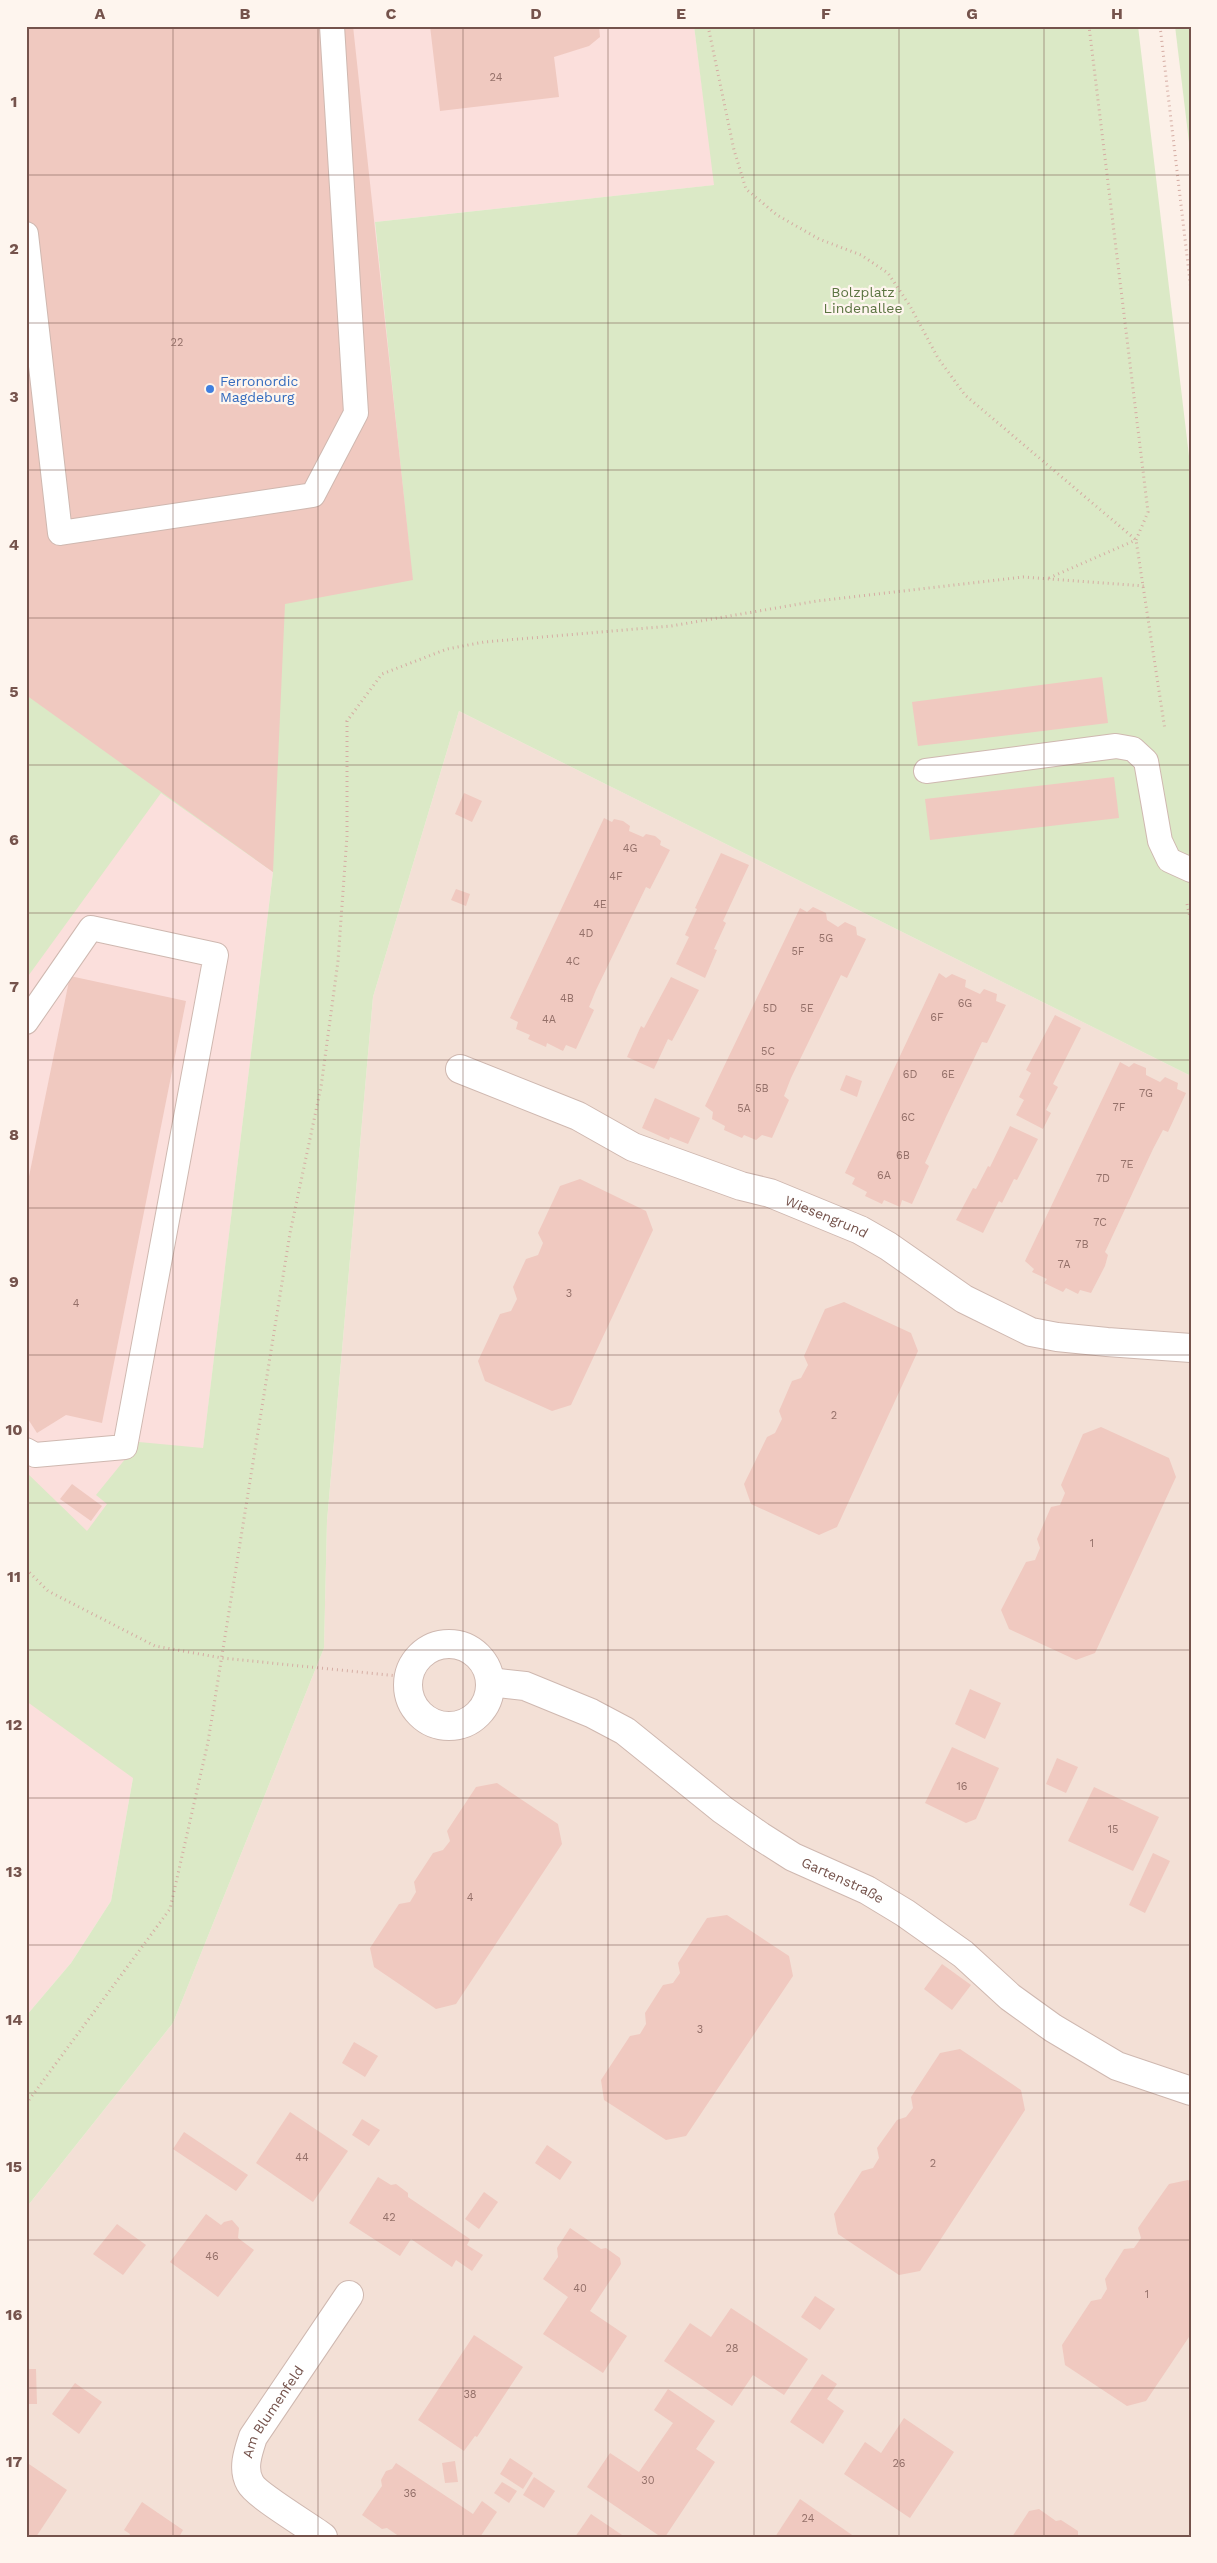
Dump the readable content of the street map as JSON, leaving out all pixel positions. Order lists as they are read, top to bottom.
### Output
{
  "streets": {
    "street": ["Wiesengrund", "Gartenstraße", "Am Blumenfeld"]
  },
  "parks": ["Bolzplatz Lindenallee"],
  "places": ["Ferronordic Magdeburg"],
  "house_numbers": [
    "24",
    "22",
    "4G",
    "4F",
    "4E",
    "4D",
    "5G",
    "5F",
    "4C",
    "4B",
    "6G",
    "5D",
    "5E",
    "6F",
    "4A",
    "5C",
    "6D",
    "6E",
    "5B",
    "7G",
    "7F",
    "5A",
    "6C",
    "6B",
    "7E",
    "6A",
    "7D",
    "7C",
    "7B",
    "7A",
    "3",
    "4",
    "2",
    "1",
    "16",
    "15",
    "4",
    "3",
    "44",
    "2",
    "42",
    "46",
    "40",
    "1",
    "28",
    "38",
    "26",
    "30",
    "36",
    "24"
  ],
  "grid": {
    "columns": [
      "A",
      "B",
      "C",
      "D",
      "E",
      "F",
      "G",
      "H"
    ],
    "rows": [
      "1",
      "2",
      "3",
      "4",
      "5",
      "6",
      "7",
      "8",
      "9",
      "10",
      "11",
      "12",
      "13",
      "14",
      "15",
      "16",
      "17"
    ]
  }
}
